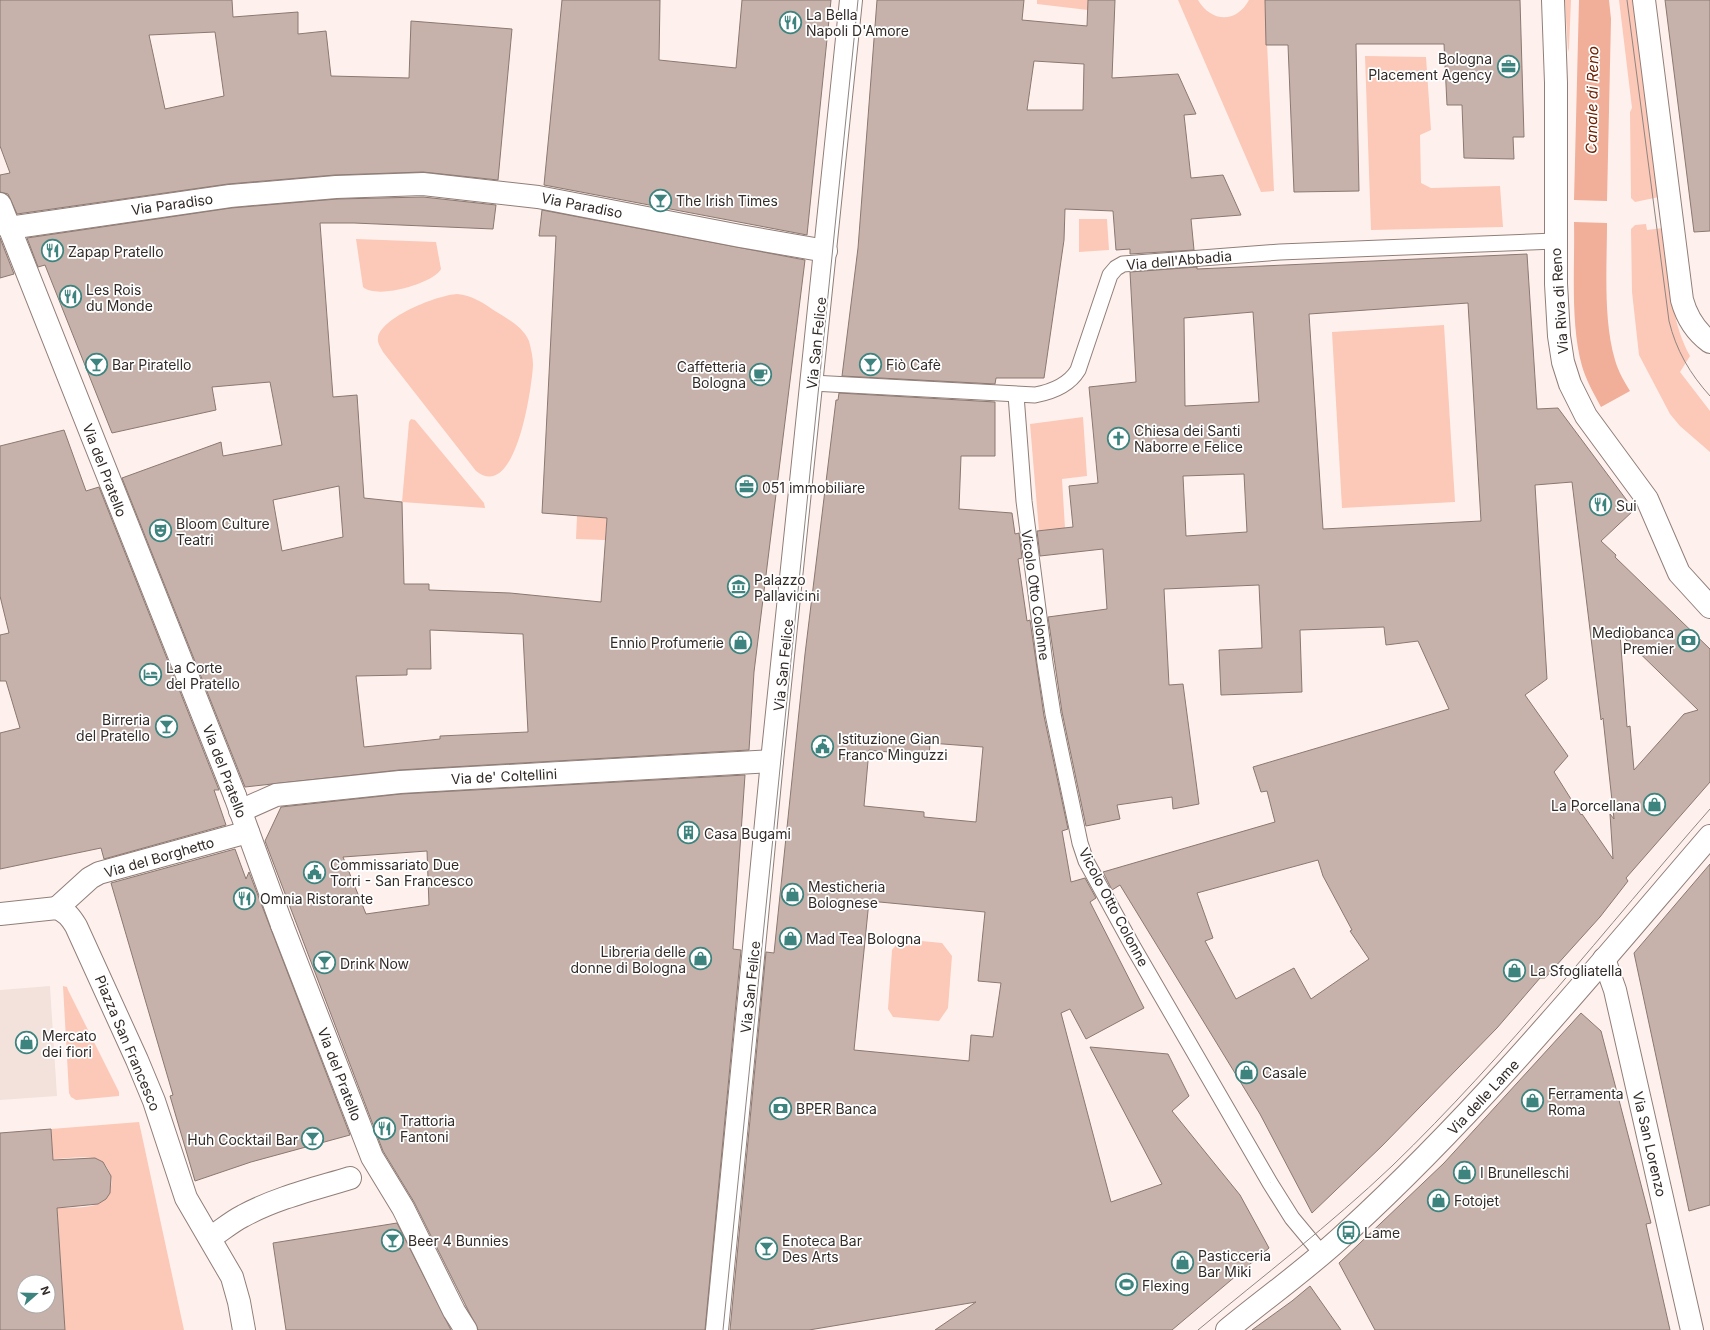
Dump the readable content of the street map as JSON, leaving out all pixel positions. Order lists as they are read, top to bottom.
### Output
{
  "streets": {
    "street": [
      "Via Paradiso",
      "Via Riva di Reno",
      "Via San Felice",
      "Via del Pratello",
      "Via de' Coltellini",
      "Via del Borghetto",
      "Piazza San Francesco",
      "Via delle Lame",
      "Via San Lorenzo"
    ],
    "lane": ["Via dell'Abbadia", "Vicolo Otto Colonne"]
  },
  "crossings": [
    ["Via Paradiso", "Via San Felice"],
    ["Via Paradiso", "Via del Pratello"],
    ["Via dell'Abbadia", "Via Riva di Reno"],
    ["Via dell'Abbadia", "Via San Felice"],
    ["Via dell'Abbadia", "Vicolo Otto Colonne"],
    ["Via San Felice", "Via de' Coltellini"],
    ["Via del Pratello", "Via de' Coltellini"],
    ["Via del Pratello", "Via del Borghetto"],
    ["Vicolo Otto Colonne", "Via delle Lame"],
    ["Via de' Coltellini", "Via del Borghetto"],
    ["Via del Borghetto", "Piazza San Francesco"],
    ["Via delle Lame", "Via San Lorenzo"]
  ],
  "water": ["Canale di Reno"],
  "places": {
    "restaurant": [
      "La Bella Napoli D'Amore",
      "Zapap Pratello",
      "Les Rois du Monde",
      "Sui",
      "Omnia Ristorante",
      "Trattoria Fantoni"
    ],
    "office": ["Bologna Placement Agency", "051 immobiliare"],
    "bar": [
      "The Irish Times",
      "Bar Piratello",
      "Fiò Cafè",
      "Birreria del Pratello",
      "Drink Now",
      "Huh Cocktail Bar",
      "Beer 4 Bunnies",
      "Enoteca Bar Des Arts"
    ],
    "cafe": ["Caffetteria Bologna"],
    "church": ["Chiesa dei Santi Naborre e Felice"],
    "theatre": ["Bloom Culture Teatri"],
    "museum": ["Palazzo Pallavicini"],
    "bank": ["Mediobanca Premier", "BPER Banca"],
    "shop": [
      "Ennio Profumerie",
      "La Porcellana",
      "Mesticheria Bolognese",
      "Mad Tea Bologna",
      "Libreria delle donne di Bologna",
      "La Sfogliatella",
      "Mercato dei fiori",
      "Casale",
      "Ferramenta Roma",
      "I Brunelleschi",
      "Fotojet",
      "Pasticceria Bar Miki"
    ],
    "hotel": ["La Corte del Pratello"],
    "public building": ["Istituzione Gian Franco Minguzzi", "Commissariato Due Torri - San Francesco"],
    "building": ["Casa Bugami"],
    "bus stop": ["Lame"],
    "sports": ["Flexing"]
  },
  "north": "right"
}
